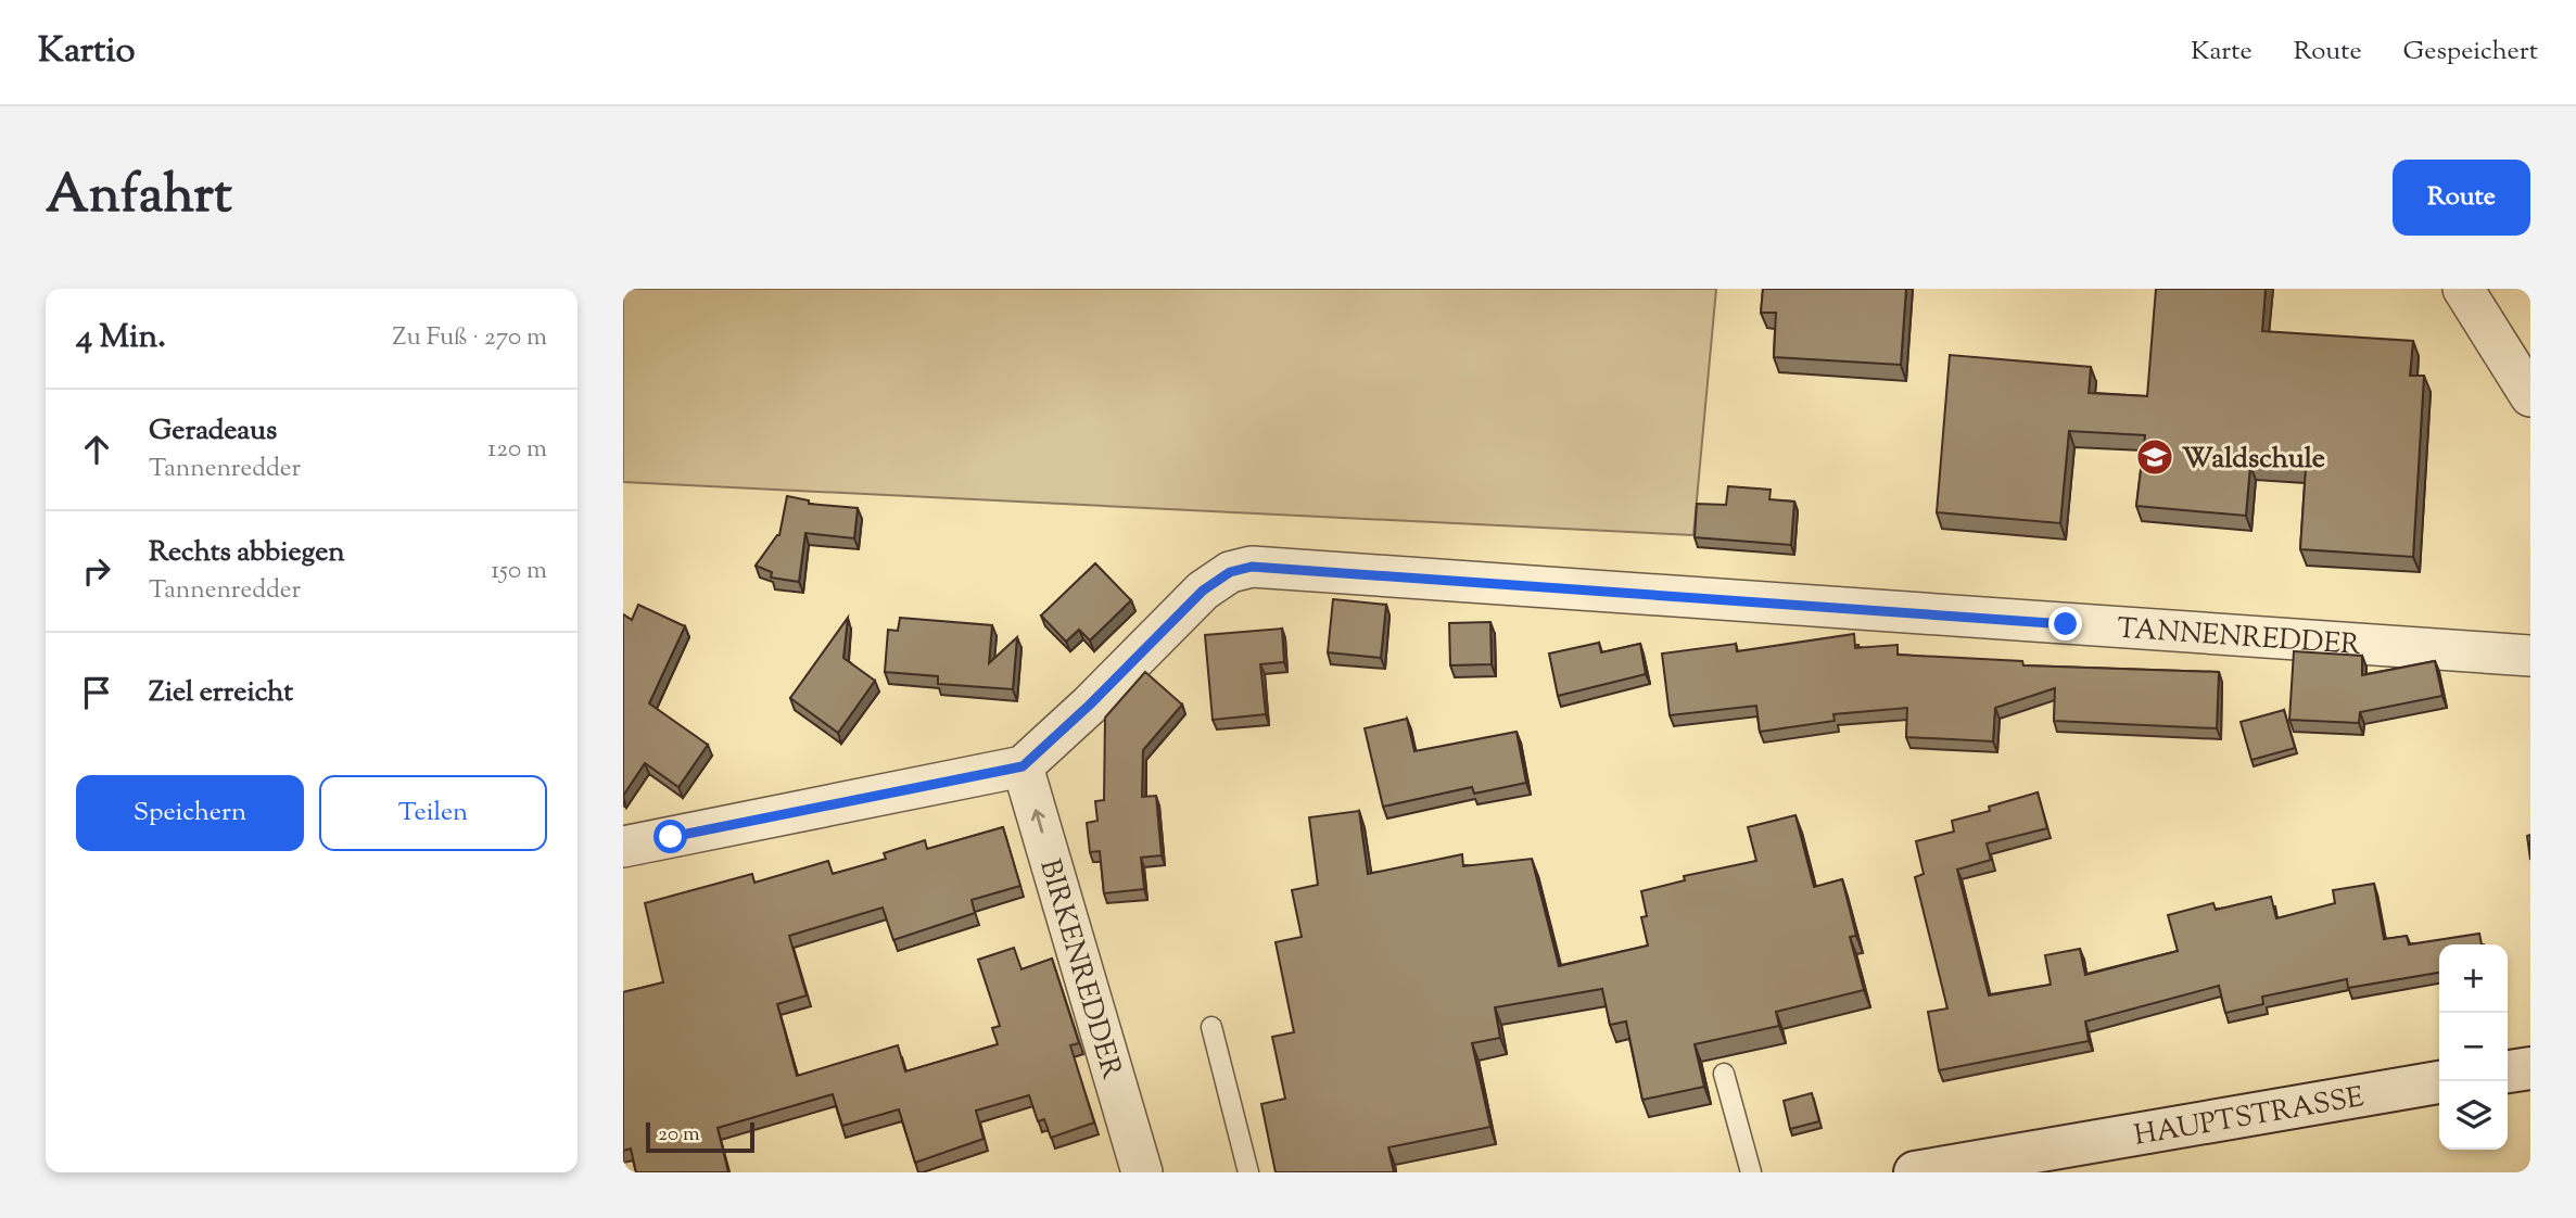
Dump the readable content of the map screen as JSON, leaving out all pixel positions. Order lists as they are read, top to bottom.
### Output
{
  "streets": {
    "main road": ["HAUPTSTRASSE"],
    "street": ["TANNENREDDER", "BIRKENREDDER"]
  },
  "crossings": [
    ["TANNENREDDER", "BIRKENREDDER"]
  ],
  "one_way": ["BIRKENREDDER"],
  "places": {
    "school or university": ["Waldschule"]
  },
  "scale_bar": "20 m",
  "page": {
    "header": "Kartio",
    "nav": ["Karte", "Route", "Gespeichert"],
    "title": "Anfahrt",
    "buttons": [
      "Route",
      ["Speichern", "Teilen"]
    ],
    "heading": ["4 Min.", "Zu Fuß · 270 m"],
    "list": [
      ["Geradeaus", "Tannenredder", "120 m"],
      ["Rechts abbiegen", "Tannenredder", "150 m"],
      "Ziel erreicht"
    ],
    "map_buttons": ["+", "−"],
    "scale": "20 m"
  }
}
